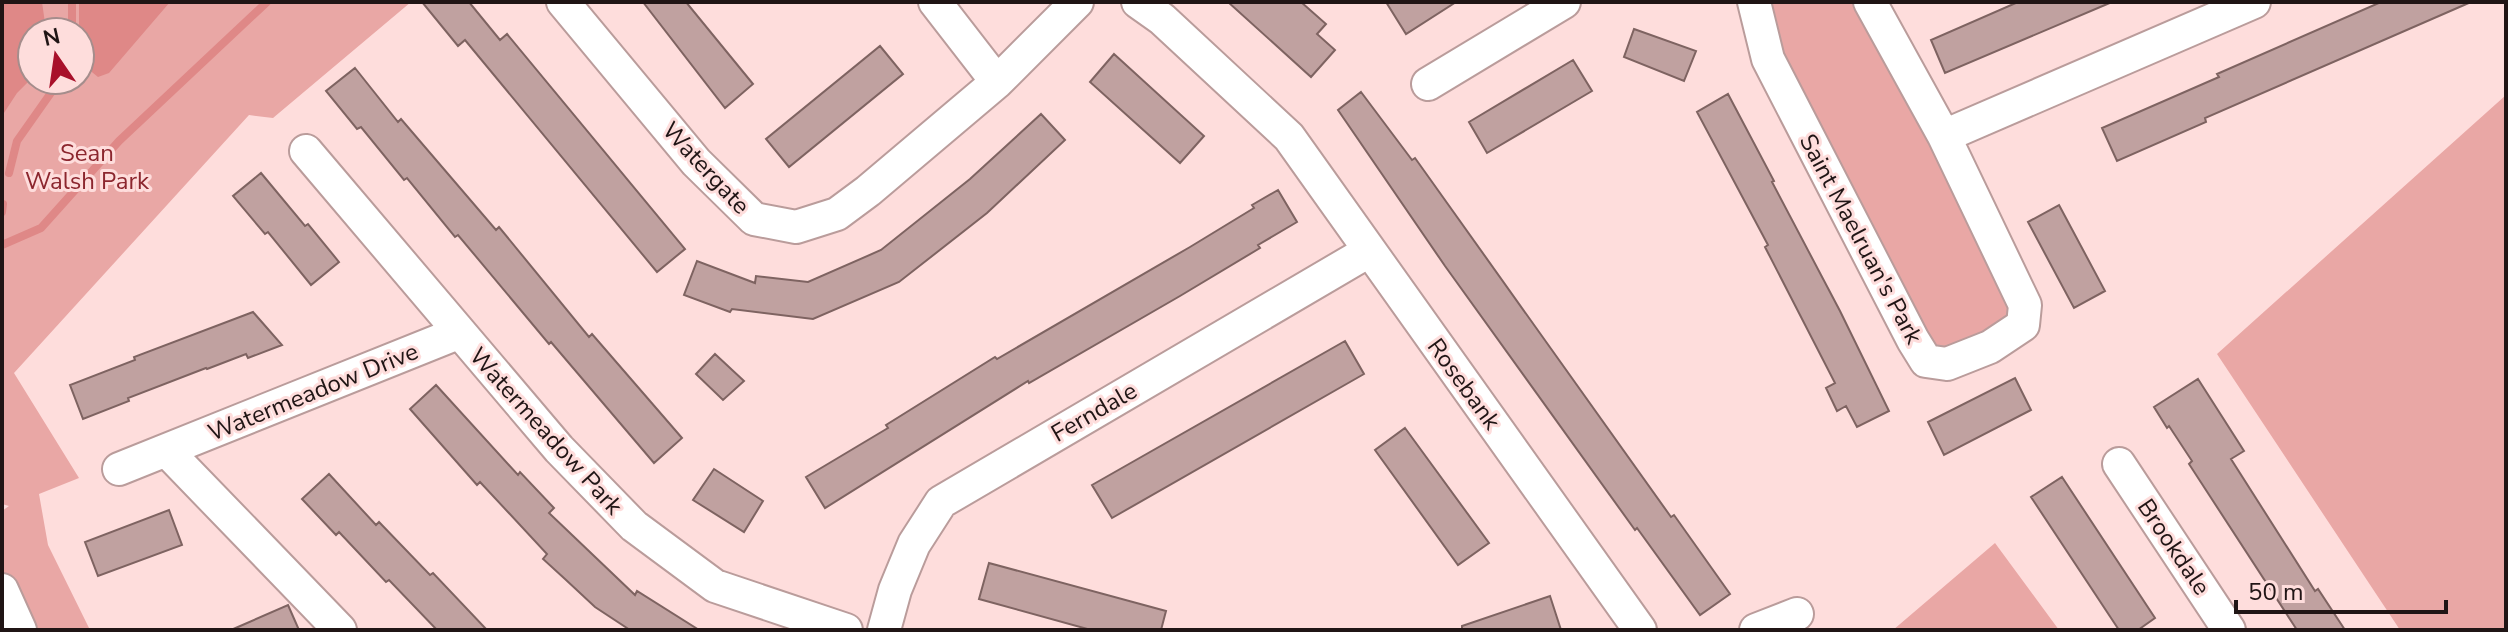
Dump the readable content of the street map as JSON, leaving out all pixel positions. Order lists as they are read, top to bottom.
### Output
{
  "streets": {
    "street": [
      "Watergate",
      "Saint Maelruan's Park",
      "Rosebank",
      "Watermeadow Drive",
      "Ferndale",
      "Watermeadow Park",
      "Brookdale"
    ]
  },
  "crossings": [
    ["Rosebank", "Ferndale"],
    ["Watermeadow Drive", "Watermeadow Park"]
  ],
  "parks": ["Sean Walsh Park"],
  "scale_bar": "50 m",
  "north": "top"
}
